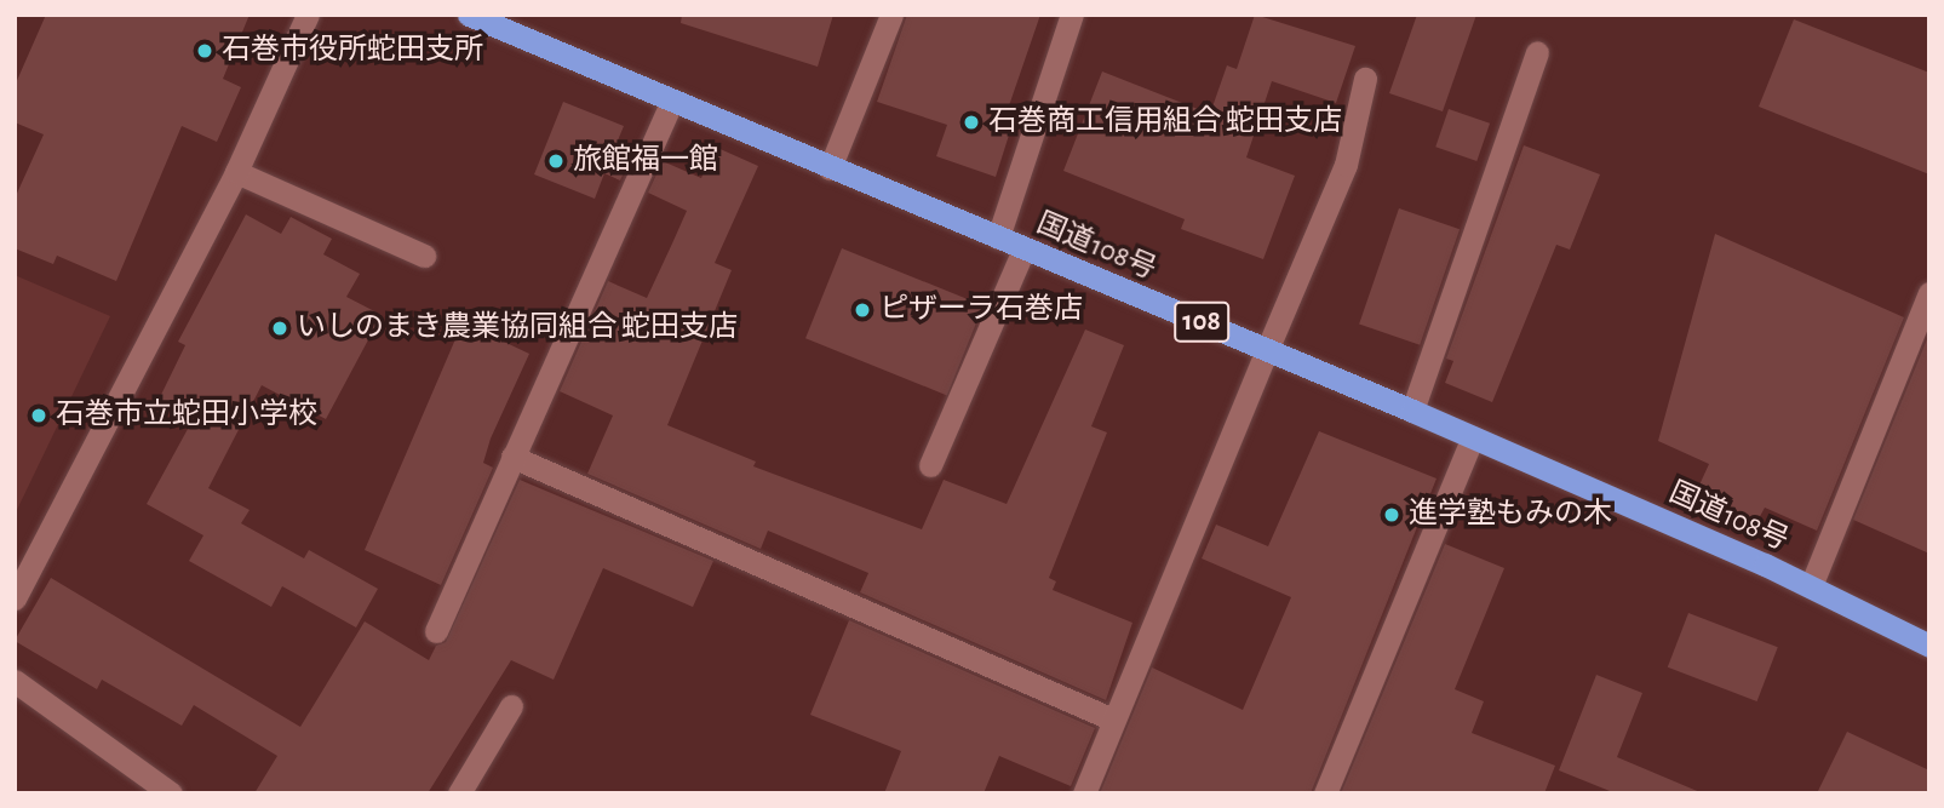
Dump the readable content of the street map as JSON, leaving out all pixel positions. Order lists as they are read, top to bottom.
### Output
{
  "streets": {
    "highway": ["国道108号", "108"]
  },
  "places": [
    "石巻市役所蛇田支所",
    "石巻商工信用組合 蛇田支店",
    "旅館福一館",
    "ピザーラ石巻店",
    "いしのまき農業協同組合 蛇田支店",
    "石巻市立蛇田小学校",
    "進学塾もみの木"
  ]
}
